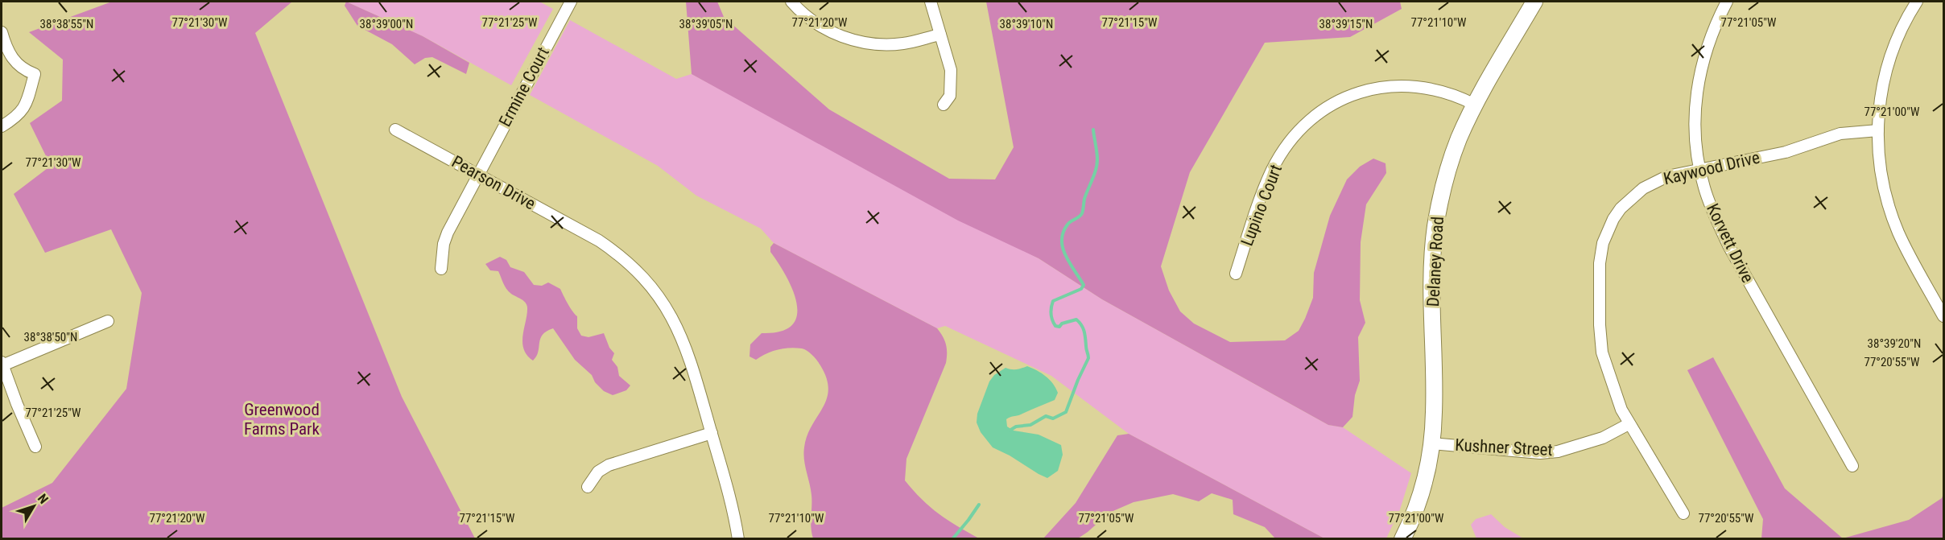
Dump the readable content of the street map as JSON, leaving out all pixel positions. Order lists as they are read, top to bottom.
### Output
{
  "streets": {
    "street": [
      "Ermine Court",
      "Kaywood Drive",
      "Pearson Drive",
      "Lupino Court",
      "Korvett Drive",
      "Delaney Road",
      "Kushner Street"
    ]
  },
  "crossings": [
    ["Ermine Court", "Pearson Drive"],
    ["Kaywood Drive", "Korvett Drive"],
    ["Kaywood Drive", "Kushner Street"],
    ["Lupino Court", "Delaney Road"],
    ["Delaney Road", "Kushner Street"]
  ],
  "parks": ["Greenwood Farms Park"],
  "north": "top right",
  "coordinates": [
    "77°21'30\"W",
    "77°21'25\"W",
    "77°21'20\"W",
    "77°21'15\"W",
    "77°21'10\"W",
    "77°21'05\"W",
    "38°38'55\"N",
    "38°39'05\"N",
    "38°39'10\"N",
    "38°39'00\"N",
    "38°39'15\"N",
    "77°21'00\"W",
    "38°38'50\"N",
    "38°39'20\"N",
    "77°20'55\"W"
  ]
}
